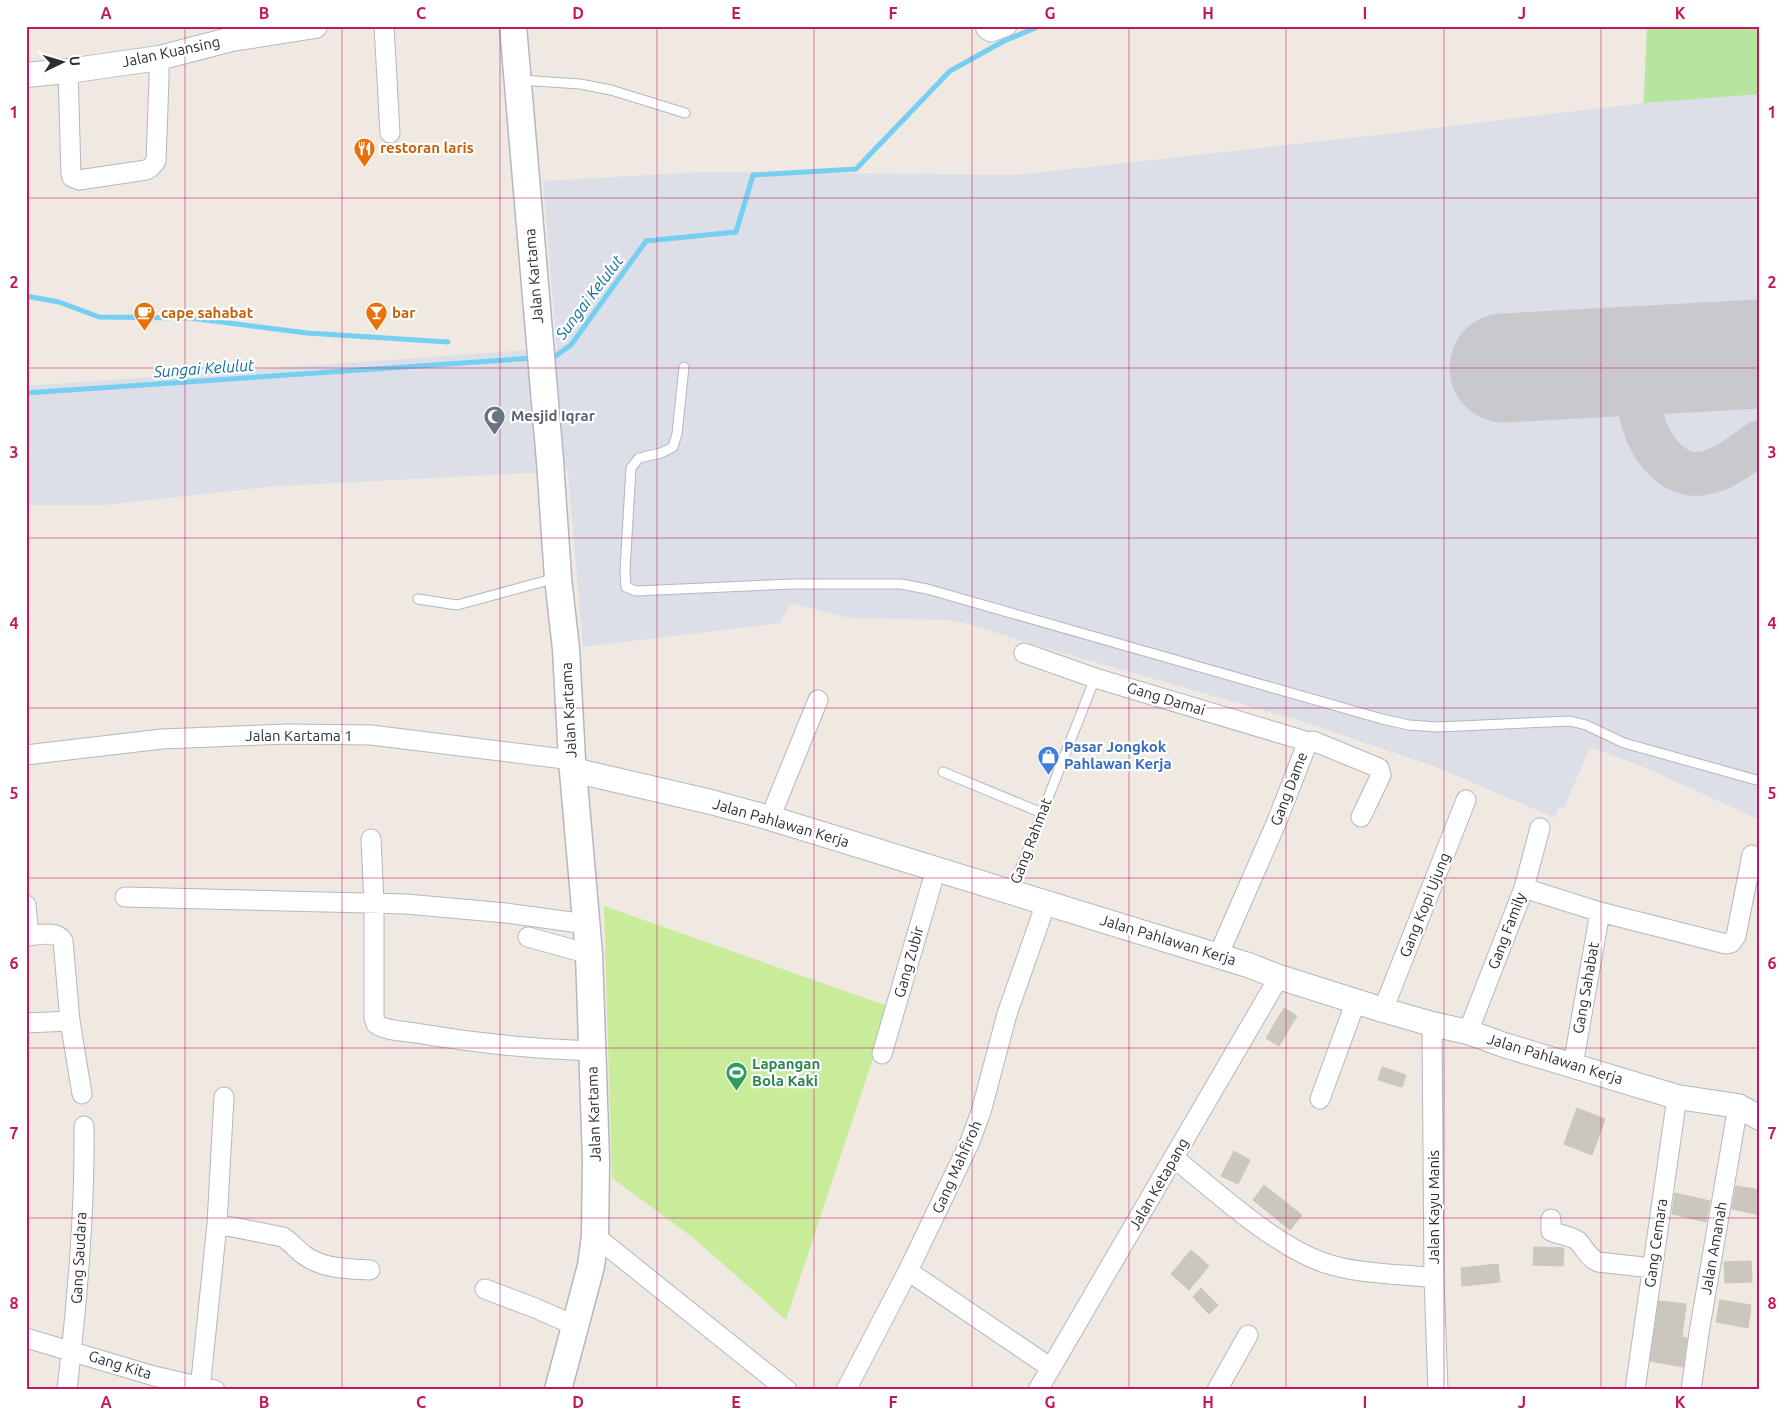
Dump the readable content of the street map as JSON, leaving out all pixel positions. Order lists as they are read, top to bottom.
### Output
{
  "streets": {
    "main road": ["Jalan Kartama"],
    "street": [
      "Jalan Kuansing",
      "Gang Damai",
      "Jalan Kartama 1",
      "Gang Dame",
      "Jalan Pahlawan Kerja",
      "Gang Kopi Ujung",
      "Gang Family",
      "Gang Zubir",
      "Gang Sahabat",
      "Gang Mahfiroh",
      "Jalan Ketapang",
      "Jalan Kayu Manis",
      "Gang Cemara",
      "Jalan Amanah",
      "Gang Saudara",
      "Gang Kita"
    ],
    "lane": ["Gang Rahmat"]
  },
  "crossings": [
    ["Jalan Kartama", "Jalan Kartama 1"],
    ["Jalan Kartama", "Jalan Pahlawan Kerja"],
    ["Gang Damai", "Gang Dame"],
    ["Gang Damai", "Gang Rahmat"],
    ["Jalan Kartama 1", "Jalan Pahlawan Kerja"],
    ["Gang Dame", "Jalan Pahlawan Kerja"],
    ["Jalan Pahlawan Kerja", "Gang Rahmat"],
    ["Jalan Pahlawan Kerja", "Gang Kopi Ujung"],
    ["Jalan Pahlawan Kerja", "Gang Family"],
    ["Jalan Pahlawan Kerja", "Gang Zubir"],
    ["Jalan Pahlawan Kerja", "Gang Sahabat"],
    ["Jalan Pahlawan Kerja", "Gang Mahfiroh"],
    ["Jalan Pahlawan Kerja", "Jalan Ketapang"],
    ["Jalan Pahlawan Kerja", "Jalan Kayu Manis"],
    ["Jalan Pahlawan Kerja", "Gang Cemara"],
    ["Jalan Pahlawan Kerja", "Jalan Amanah"],
    ["Gang Saudara", "Gang Kita"]
  ],
  "water": ["Sungai Kelulut"],
  "places": {
    "restaurant": ["restoran laris"],
    "cafe": ["cape sahabat"],
    "bar": ["bar"],
    "mosque": ["Mesjid Iqrar"],
    "shop": ["Pasar Jongkok Pahlawan Kerja"],
    "sports": ["Lapangan Bola Kaki"]
  },
  "north": "right",
  "grid": {
    "columns": [
      "A",
      "B",
      "C",
      "D",
      "E",
      "F",
      "G",
      "H",
      "I",
      "J",
      "K"
    ],
    "rows": [
      "1",
      "2",
      "3",
      "4",
      "5",
      "6",
      "7",
      "8"
    ]
  }
}
